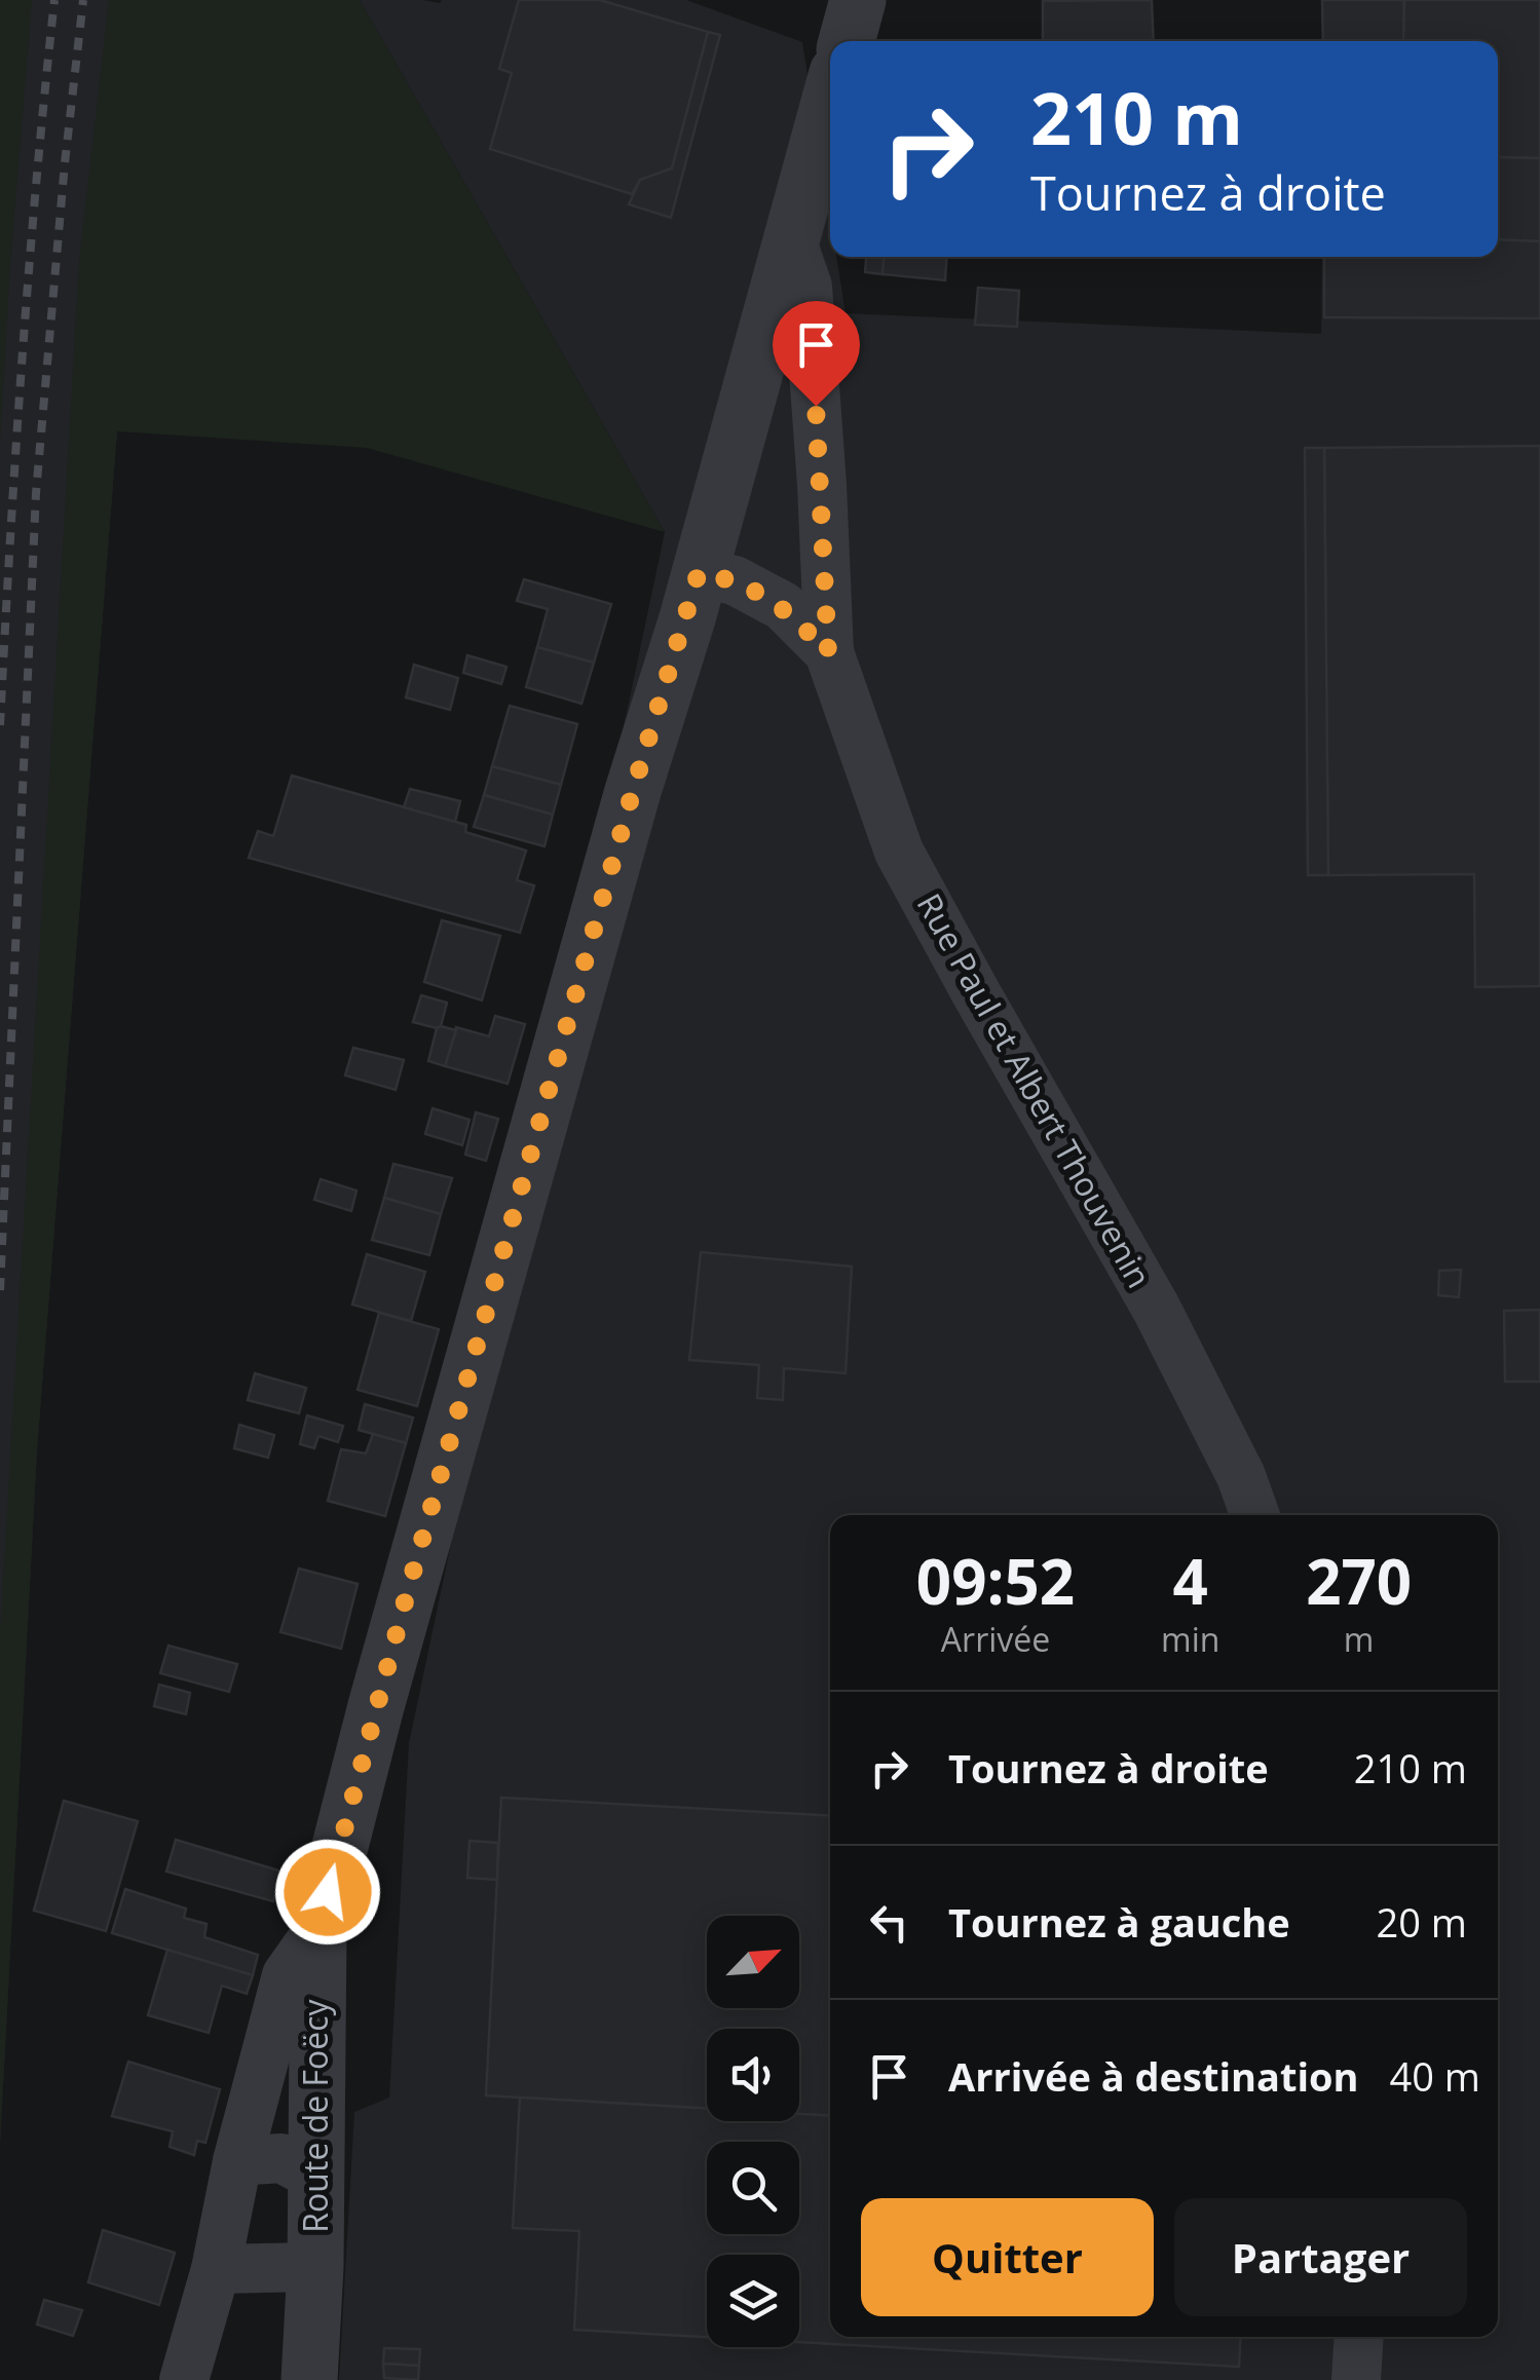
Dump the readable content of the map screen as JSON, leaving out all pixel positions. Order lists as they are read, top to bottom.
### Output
{
  "streets": {
    "street": ["Rue Paul et Albert Thouvenin", "Route de Foëcy"]
  },
  "crossings": [
    ["Rue Paul et Albert Thouvenin", "Route de Foëcy"]
  ],
  "north": "top right",
  "page": {
    "turn": ["210 m", "Tournez à droite"],
    "eta": [
      "09:52",
      "Arrivée",
      "4",
      "min",
      "270",
      "m"
    ],
    "list": [
      {
        "name": "Tournez à droite",
        "value": "210 m"
      },
      {
        "name": "Tournez à gauche",
        "value": "20 m"
      },
      {
        "name": "Arrivée à destination",
        "value": "40 m"
      }
    ],
    "buttons": ["Quitter", "Partager"]
  }
}
